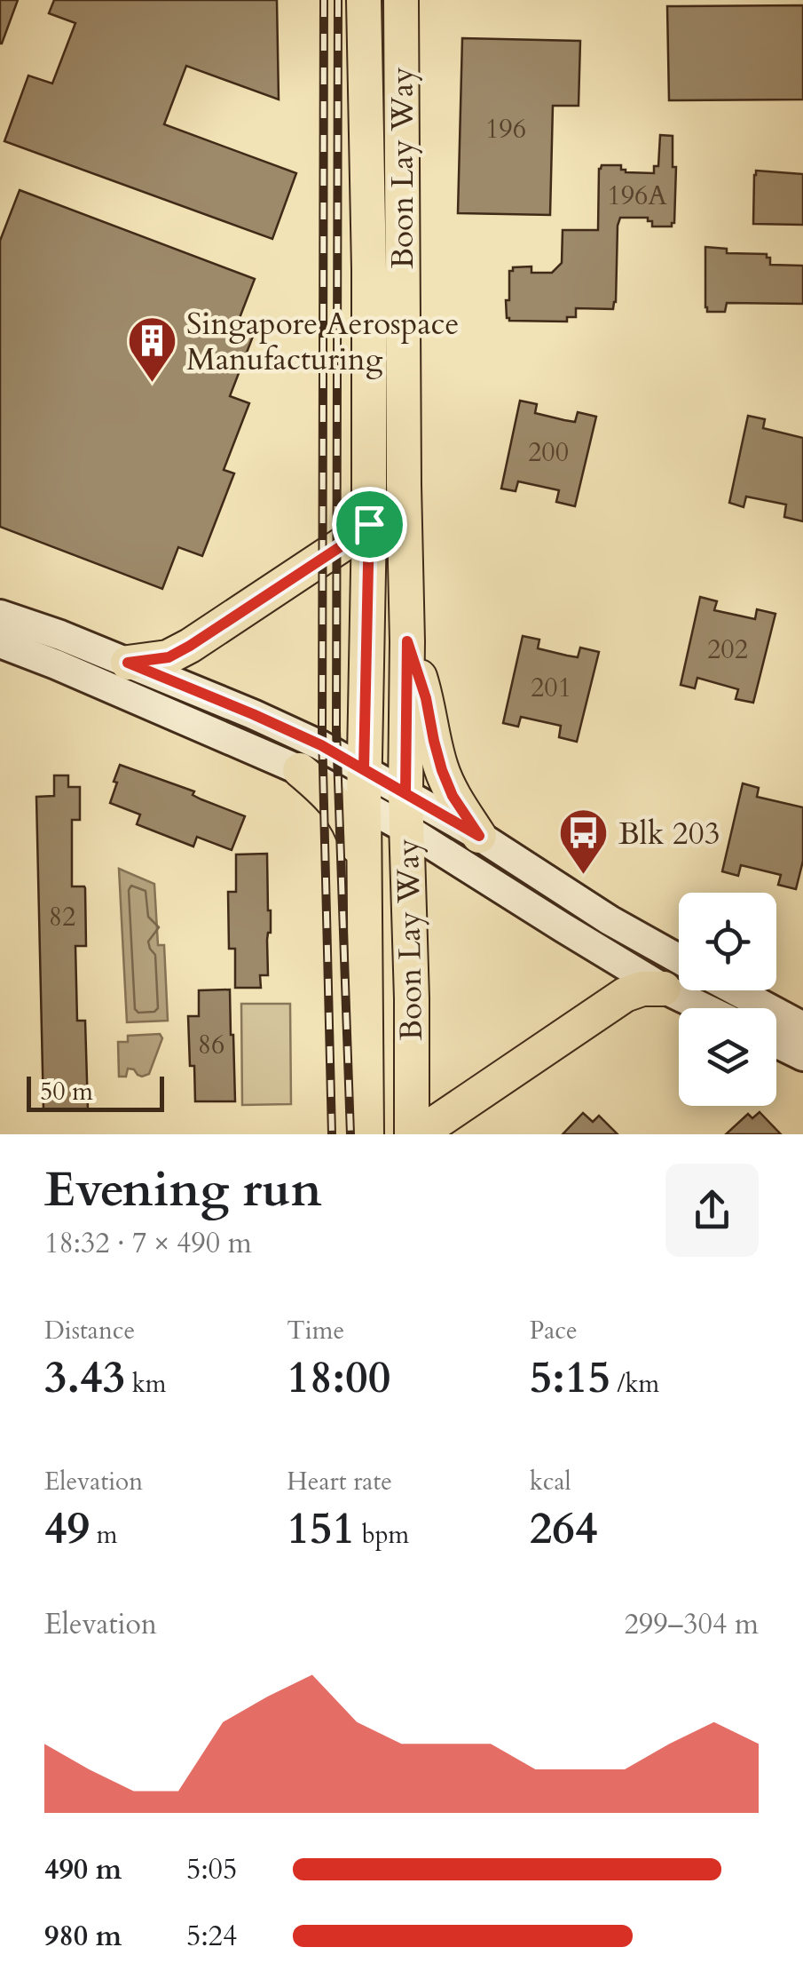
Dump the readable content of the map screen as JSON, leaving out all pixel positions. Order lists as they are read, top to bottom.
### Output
{
  "streets": {
    "main road": ["Boon Lay Way"]
  },
  "places": {
    "building": ["Singapore Aerospace Manufacturing"],
    "bus stop": ["Blk 203"]
  },
  "house_numbers": [
    "196",
    "196A",
    "200",
    "202",
    "201",
    "82",
    "86"
  ],
  "scale_bar": "50 m",
  "page": {
    "scale": "50 m",
    "heading": ["Evening run", "18:32 · 7 × 490 m"],
    "stats": [
      ["Distance", "3.43 km"],
      ["Time", "18:00"],
      ["Pace", "5:15 /km"],
      ["Elevation", "49 m"],
      ["Heart rate", "151 bpm"],
      ["kcal", "264"]
    ],
    "chart": ["Elevation", "299–304 m"],
    "list": [
      {
        "name": "490 m",
        "note": "5:05"
      },
      {
        "name": "980 m",
        "note": "5:24"
      }
    ]
  }
}
